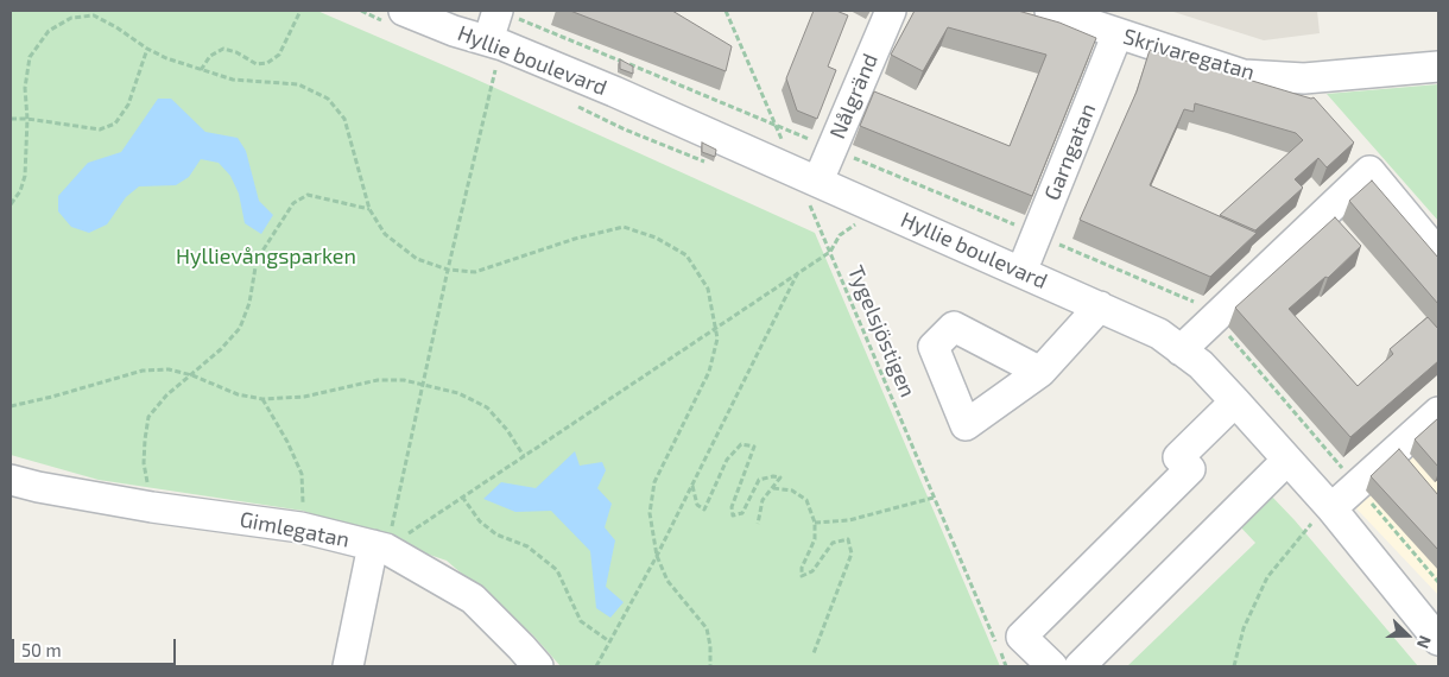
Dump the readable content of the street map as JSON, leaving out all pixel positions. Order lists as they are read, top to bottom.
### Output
{
  "streets": {
    "street": [
      "Skrivaregatan",
      "Hyllie boulevard",
      "Nålgränd",
      "Garngatan",
      "Gimlegatan"
    ],
    "path": ["Tygelsjöstigen"]
  },
  "crossings": [
    ["Skrivaregatan", "Garngatan"],
    ["Hyllie boulevard", "Nålgränd"],
    ["Hyllie boulevard", "Garngatan"],
    ["Hyllie boulevard", "Tygelsjöstigen"],
    ["Nålgränd", "Tygelsjöstigen"]
  ],
  "parks": ["Hyllievångsparken"],
  "scale_bar": "50 m",
  "north": "right"
}
